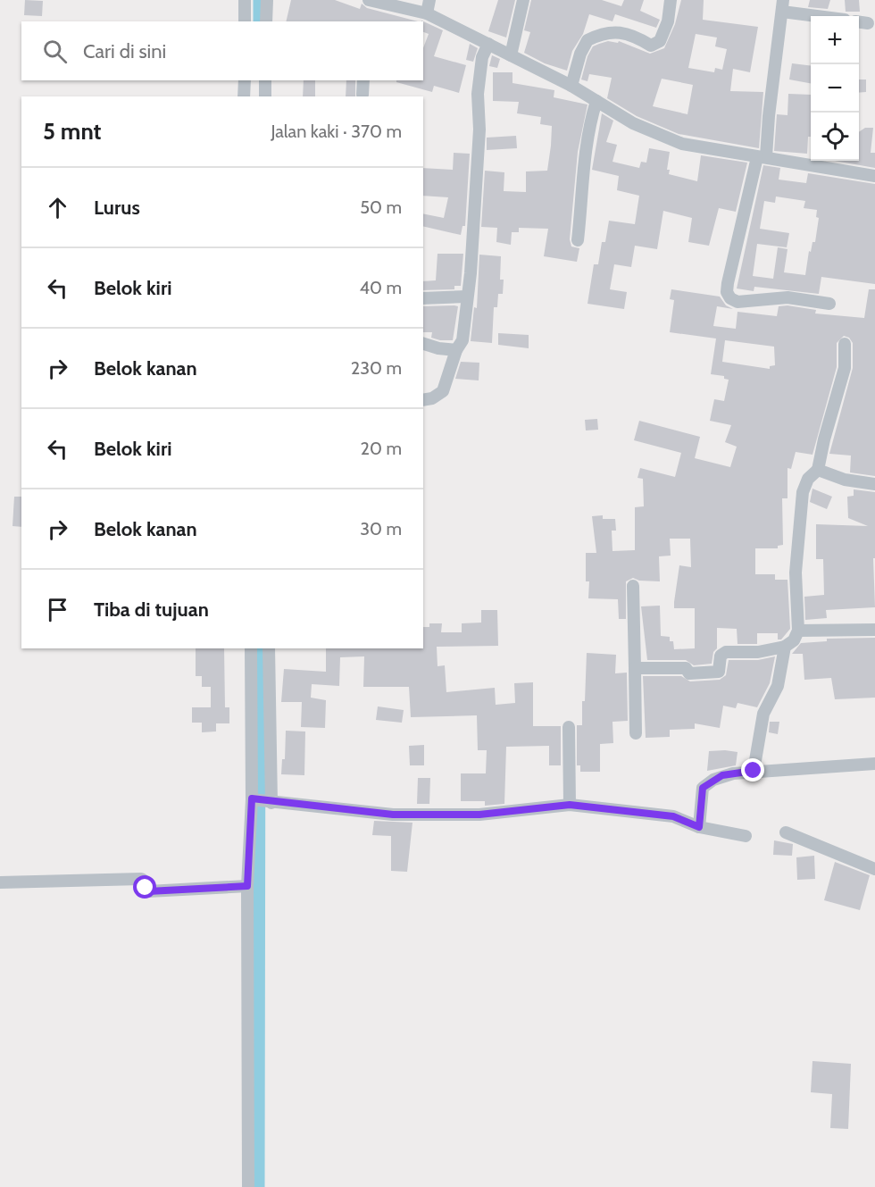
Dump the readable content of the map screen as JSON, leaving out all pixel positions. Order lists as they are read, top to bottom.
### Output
{
  "page": {
    "map_buttons": ["+", "−"],
    "search": "Cari di sini",
    "heading": ["5 mnt", "Jalan kaki · 370 m"],
    "list": [
      ["Lurus", "50 m"],
      ["Belok kiri", "40 m"],
      ["Belok kanan", "230 m"],
      ["Belok kiri", "20 m"],
      ["Belok kanan", "30 m"],
      "Tiba di tujuan"
    ]
  }
}
